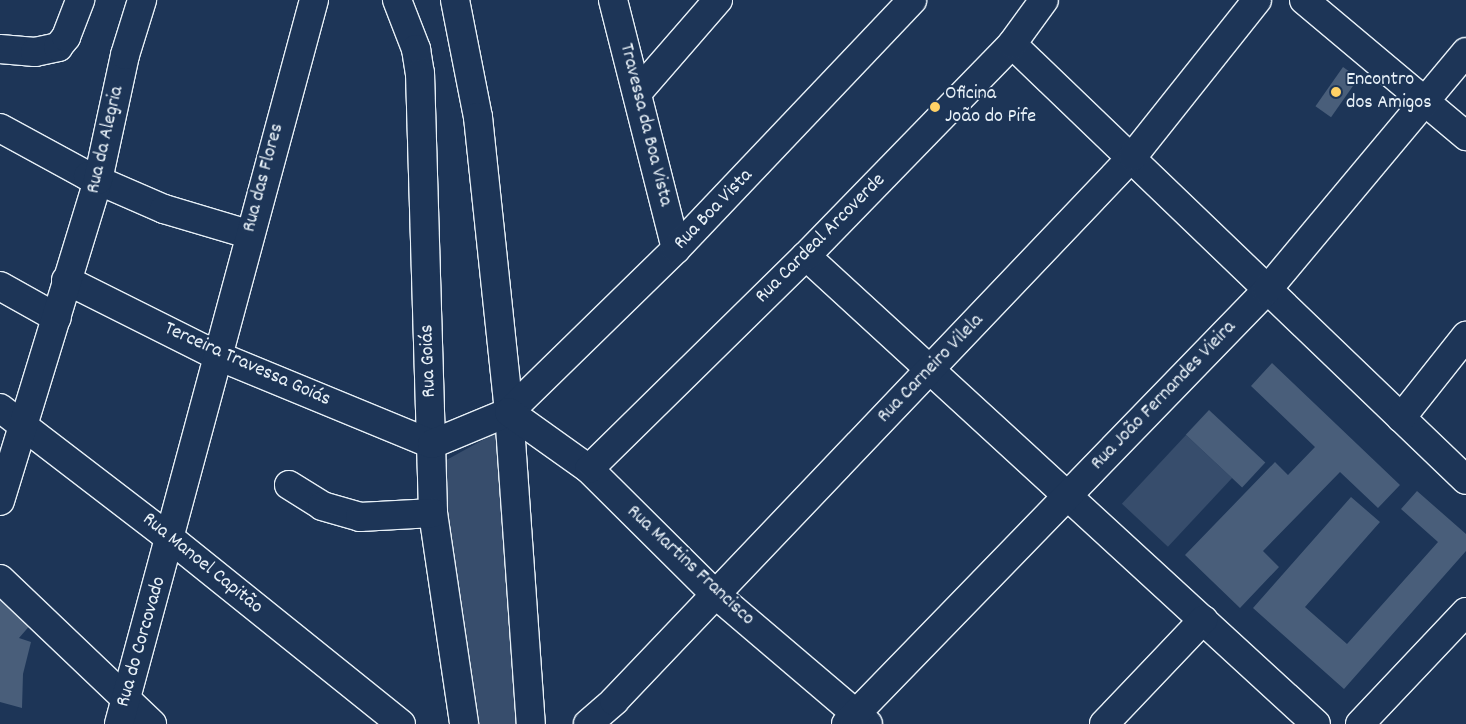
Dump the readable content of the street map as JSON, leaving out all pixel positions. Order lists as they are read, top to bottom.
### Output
{
  "streets": {
    "street": [
      "Travessa da Boa Vista",
      "Rua da Alegria",
      "Rua das Flores",
      "Rua Boa Vista",
      "Rua Cardeal Arcoverde",
      "Rua Goiás",
      "Terceira Travessa Goiás",
      "Rua Carneiro Vilela",
      "Rua João Fernandes Vieira",
      "Rua Manoel Capitão",
      "Rua Martins Francisco",
      "Rua do Corcovado"
    ]
  },
  "crossings": [
    ["Travessa da Boa Vista", "Rua Boa Vista"],
    ["Rua da Alegria", "Terceira Travessa Goiás"],
    ["Rua da Alegria", "Rua Manoel Capitão"],
    ["Rua das Flores", "Terceira Travessa Goiás"],
    ["Rua das Flores", "Rua do Corcovado"],
    ["Rua Boa Vista", "Rua Martins Francisco"],
    ["Rua Cardeal Arcoverde", "Rua Martins Francisco"],
    ["Rua Goiás", "Terceira Travessa Goiás"],
    ["Terceira Travessa Goiás", "Rua do Corcovado"],
    ["Rua Carneiro Vilela", "Rua Martins Francisco"],
    ["Rua João Fernandes Vieira", "Rua Martins Francisco"],
    ["Rua Manoel Capitão", "Rua do Corcovado"]
  ],
  "places": ["Encontro dos Amigos", "Oficina João do Pife"]
}
